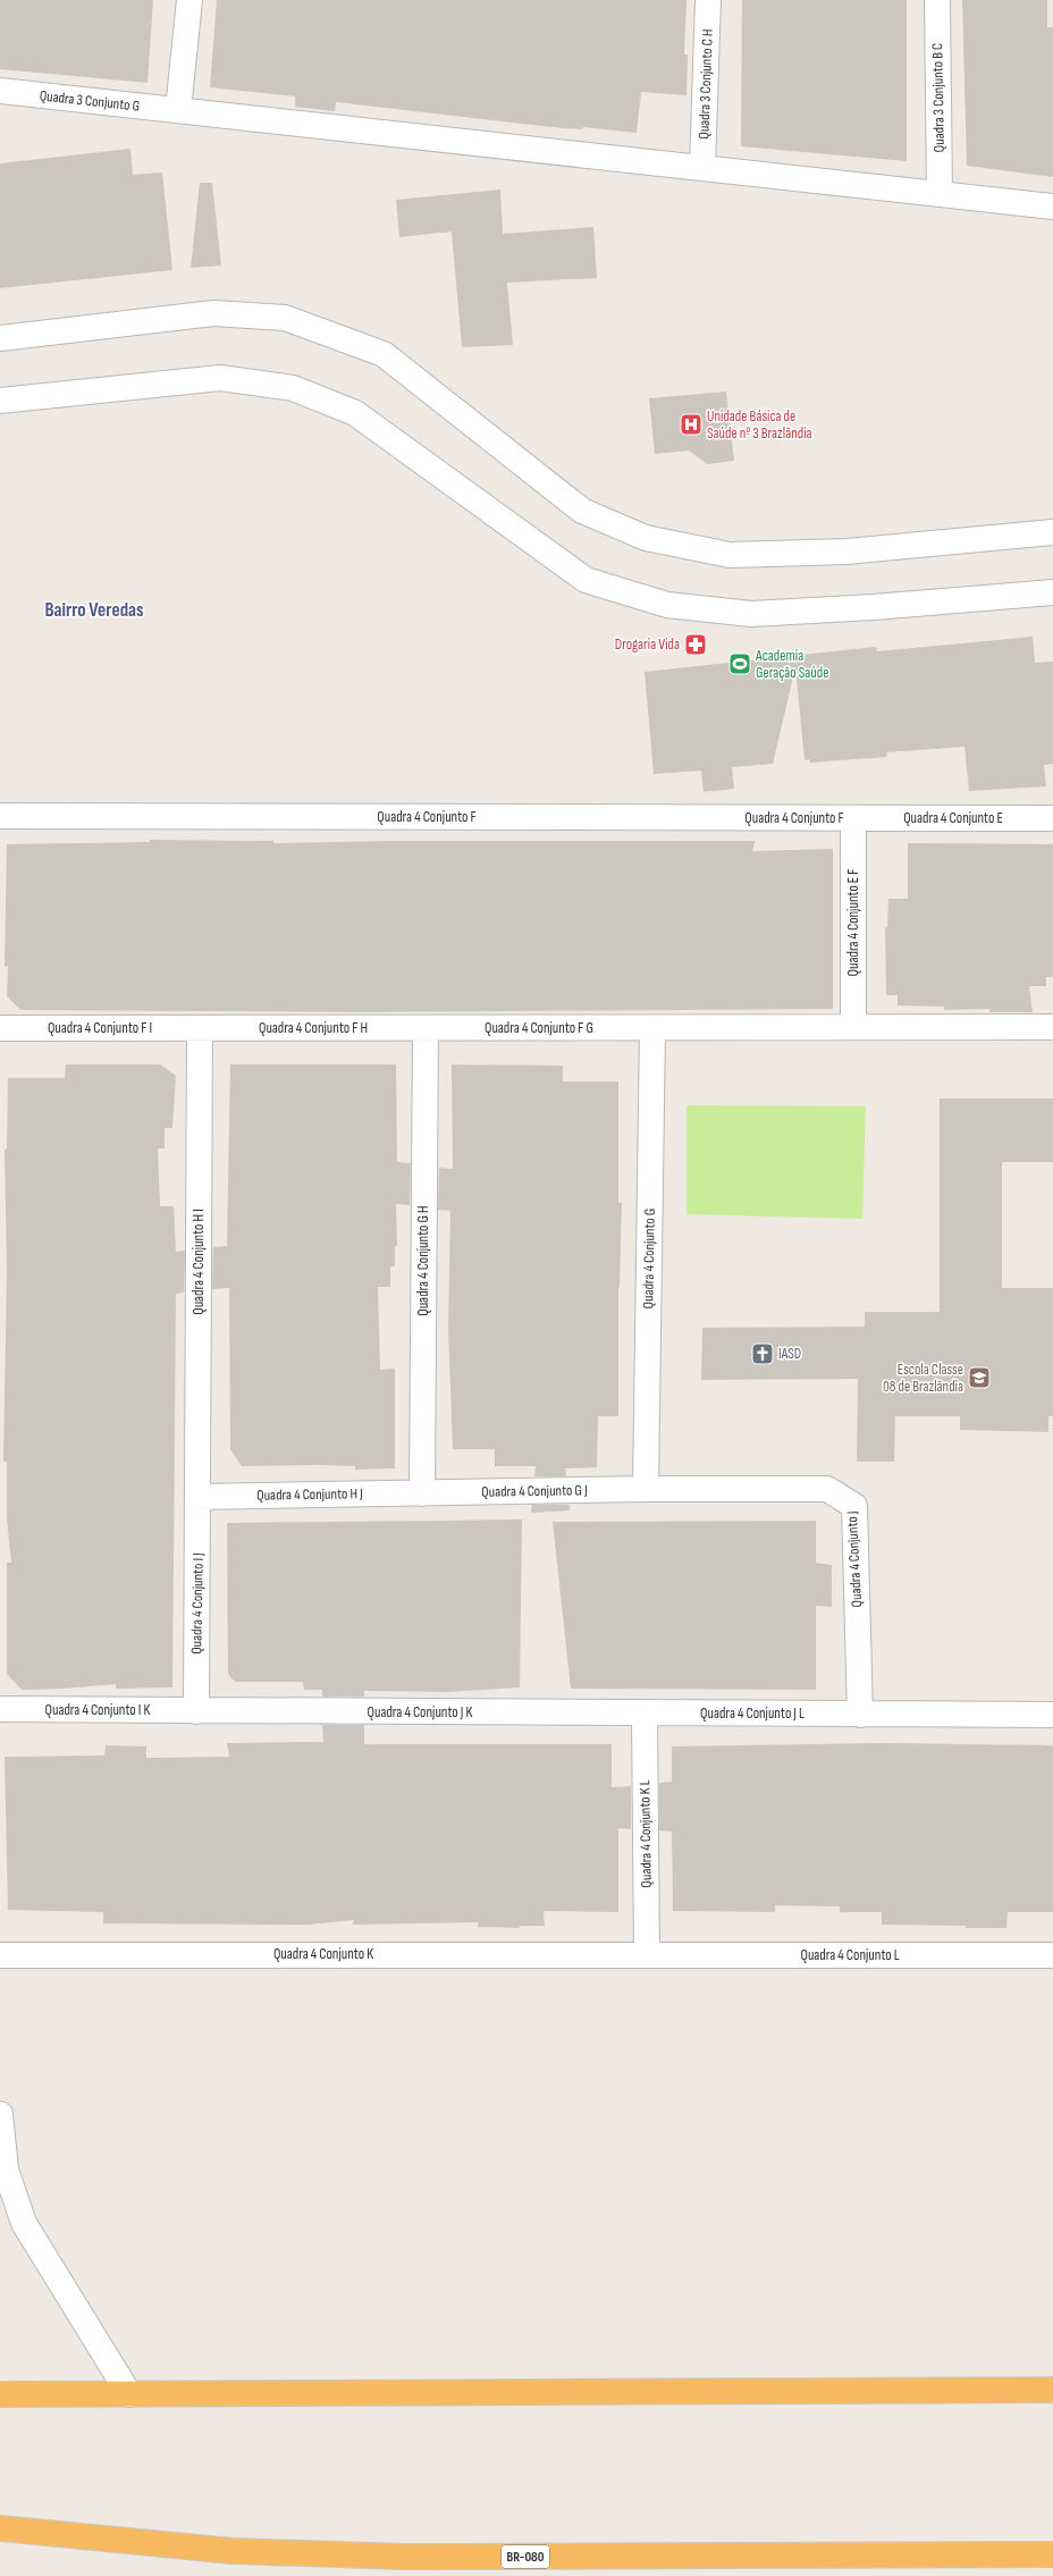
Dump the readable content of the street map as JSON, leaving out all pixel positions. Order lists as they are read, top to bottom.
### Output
{
  "streets": {
    "highway": ["BR-080"],
    "street": [
      "Quadra 3 Conjunto C H",
      "Quadra 3 Conjunto B C",
      "Quadra 3 Conjunto G",
      "Quadra 4 Conjunto F",
      "Quadra 4 Conjunto E",
      "Quadra 4 Conjunto E F",
      "Quadra 4 Conjunto F I",
      "Quadra 4 Conjunto F H",
      "Quadra 4 Conjunto F G",
      "Quadra 4 Conjunto G",
      "Quadra 4 Conjunto G H",
      "Quadra 4 Conjunto H I",
      "Quadra 4 Conjunto G J",
      "Quadra 4 Conjunto H J",
      "Quadra 4 Conjunto J",
      "Quadra 4 Conjunto I J",
      "Quadra 4 Conjunto I K",
      "Quadra 4 Conjunto J K",
      "Quadra 4 Conjunto J L",
      "Quadra 4 Conjunto K L",
      "Quadra 4 Conjunto K",
      "Quadra 4 Conjunto L"
    ]
  },
  "crossings": [
    ["Quadra 3 Conjunto C H", "Quadra 3 Conjunto G"],
    ["Quadra 3 Conjunto B C", "Quadra 3 Conjunto G"],
    ["Quadra 4 Conjunto F", "Quadra 4 Conjunto E"],
    ["Quadra 4 Conjunto F", "Quadra 4 Conjunto E F"],
    ["Quadra 4 Conjunto E", "Quadra 4 Conjunto E F"],
    ["Quadra 4 Conjunto F I", "Quadra 4 Conjunto F H"],
    ["Quadra 4 Conjunto F I", "Quadra 4 Conjunto H I"],
    ["Quadra 4 Conjunto F H", "Quadra 4 Conjunto F G"],
    ["Quadra 4 Conjunto F H", "Quadra 4 Conjunto G H"],
    ["Quadra 4 Conjunto F H", "Quadra 4 Conjunto H I"],
    ["Quadra 4 Conjunto F G", "Quadra 4 Conjunto G"],
    ["Quadra 4 Conjunto F G", "Quadra 4 Conjunto G H"],
    ["Quadra 4 Conjunto G", "Quadra 4 Conjunto G J"],
    ["Quadra 4 Conjunto G", "Quadra 4 Conjunto J"],
    ["Quadra 4 Conjunto G H", "Quadra 4 Conjunto G J"],
    ["Quadra 4 Conjunto G H", "Quadra 4 Conjunto H J"],
    ["Quadra 4 Conjunto H I", "Quadra 4 Conjunto H J"],
    ["Quadra 4 Conjunto H I", "Quadra 4 Conjunto I J"],
    ["Quadra 4 Conjunto G J", "Quadra 4 Conjunto H J"],
    ["Quadra 4 Conjunto G J", "Quadra 4 Conjunto J"],
    ["Quadra 4 Conjunto H J", "Quadra 4 Conjunto I J"],
    ["Quadra 4 Conjunto J", "Quadra 4 Conjunto J L"],
    ["Quadra 4 Conjunto I J", "Quadra 4 Conjunto I K"],
    ["Quadra 4 Conjunto I J", "Quadra 4 Conjunto J K"],
    ["Quadra 4 Conjunto I K", "Quadra 4 Conjunto J K"],
    ["Quadra 4 Conjunto J K", "Quadra 4 Conjunto J L"],
    ["Quadra 4 Conjunto J K", "Quadra 4 Conjunto K L"],
    ["Quadra 4 Conjunto J L", "Quadra 4 Conjunto K L"],
    ["Quadra 4 Conjunto K L", "Quadra 4 Conjunto K"],
    ["Quadra 4 Conjunto K L", "Quadra 4 Conjunto L"],
    ["Quadra 4 Conjunto K", "Quadra 4 Conjunto L"]
  ],
  "districts": ["Bairro Veredas"],
  "places": {
    "hospital": ["Unidade Básica de Saúde nº 3 Brazlândia"],
    "pharmacy": ["Drogaria Vida"],
    "sports": ["Academia Geração Saúde"],
    "church": ["IASD"],
    "school or university": ["Escola Classe 08 de Brazlândia"]
  }
}
